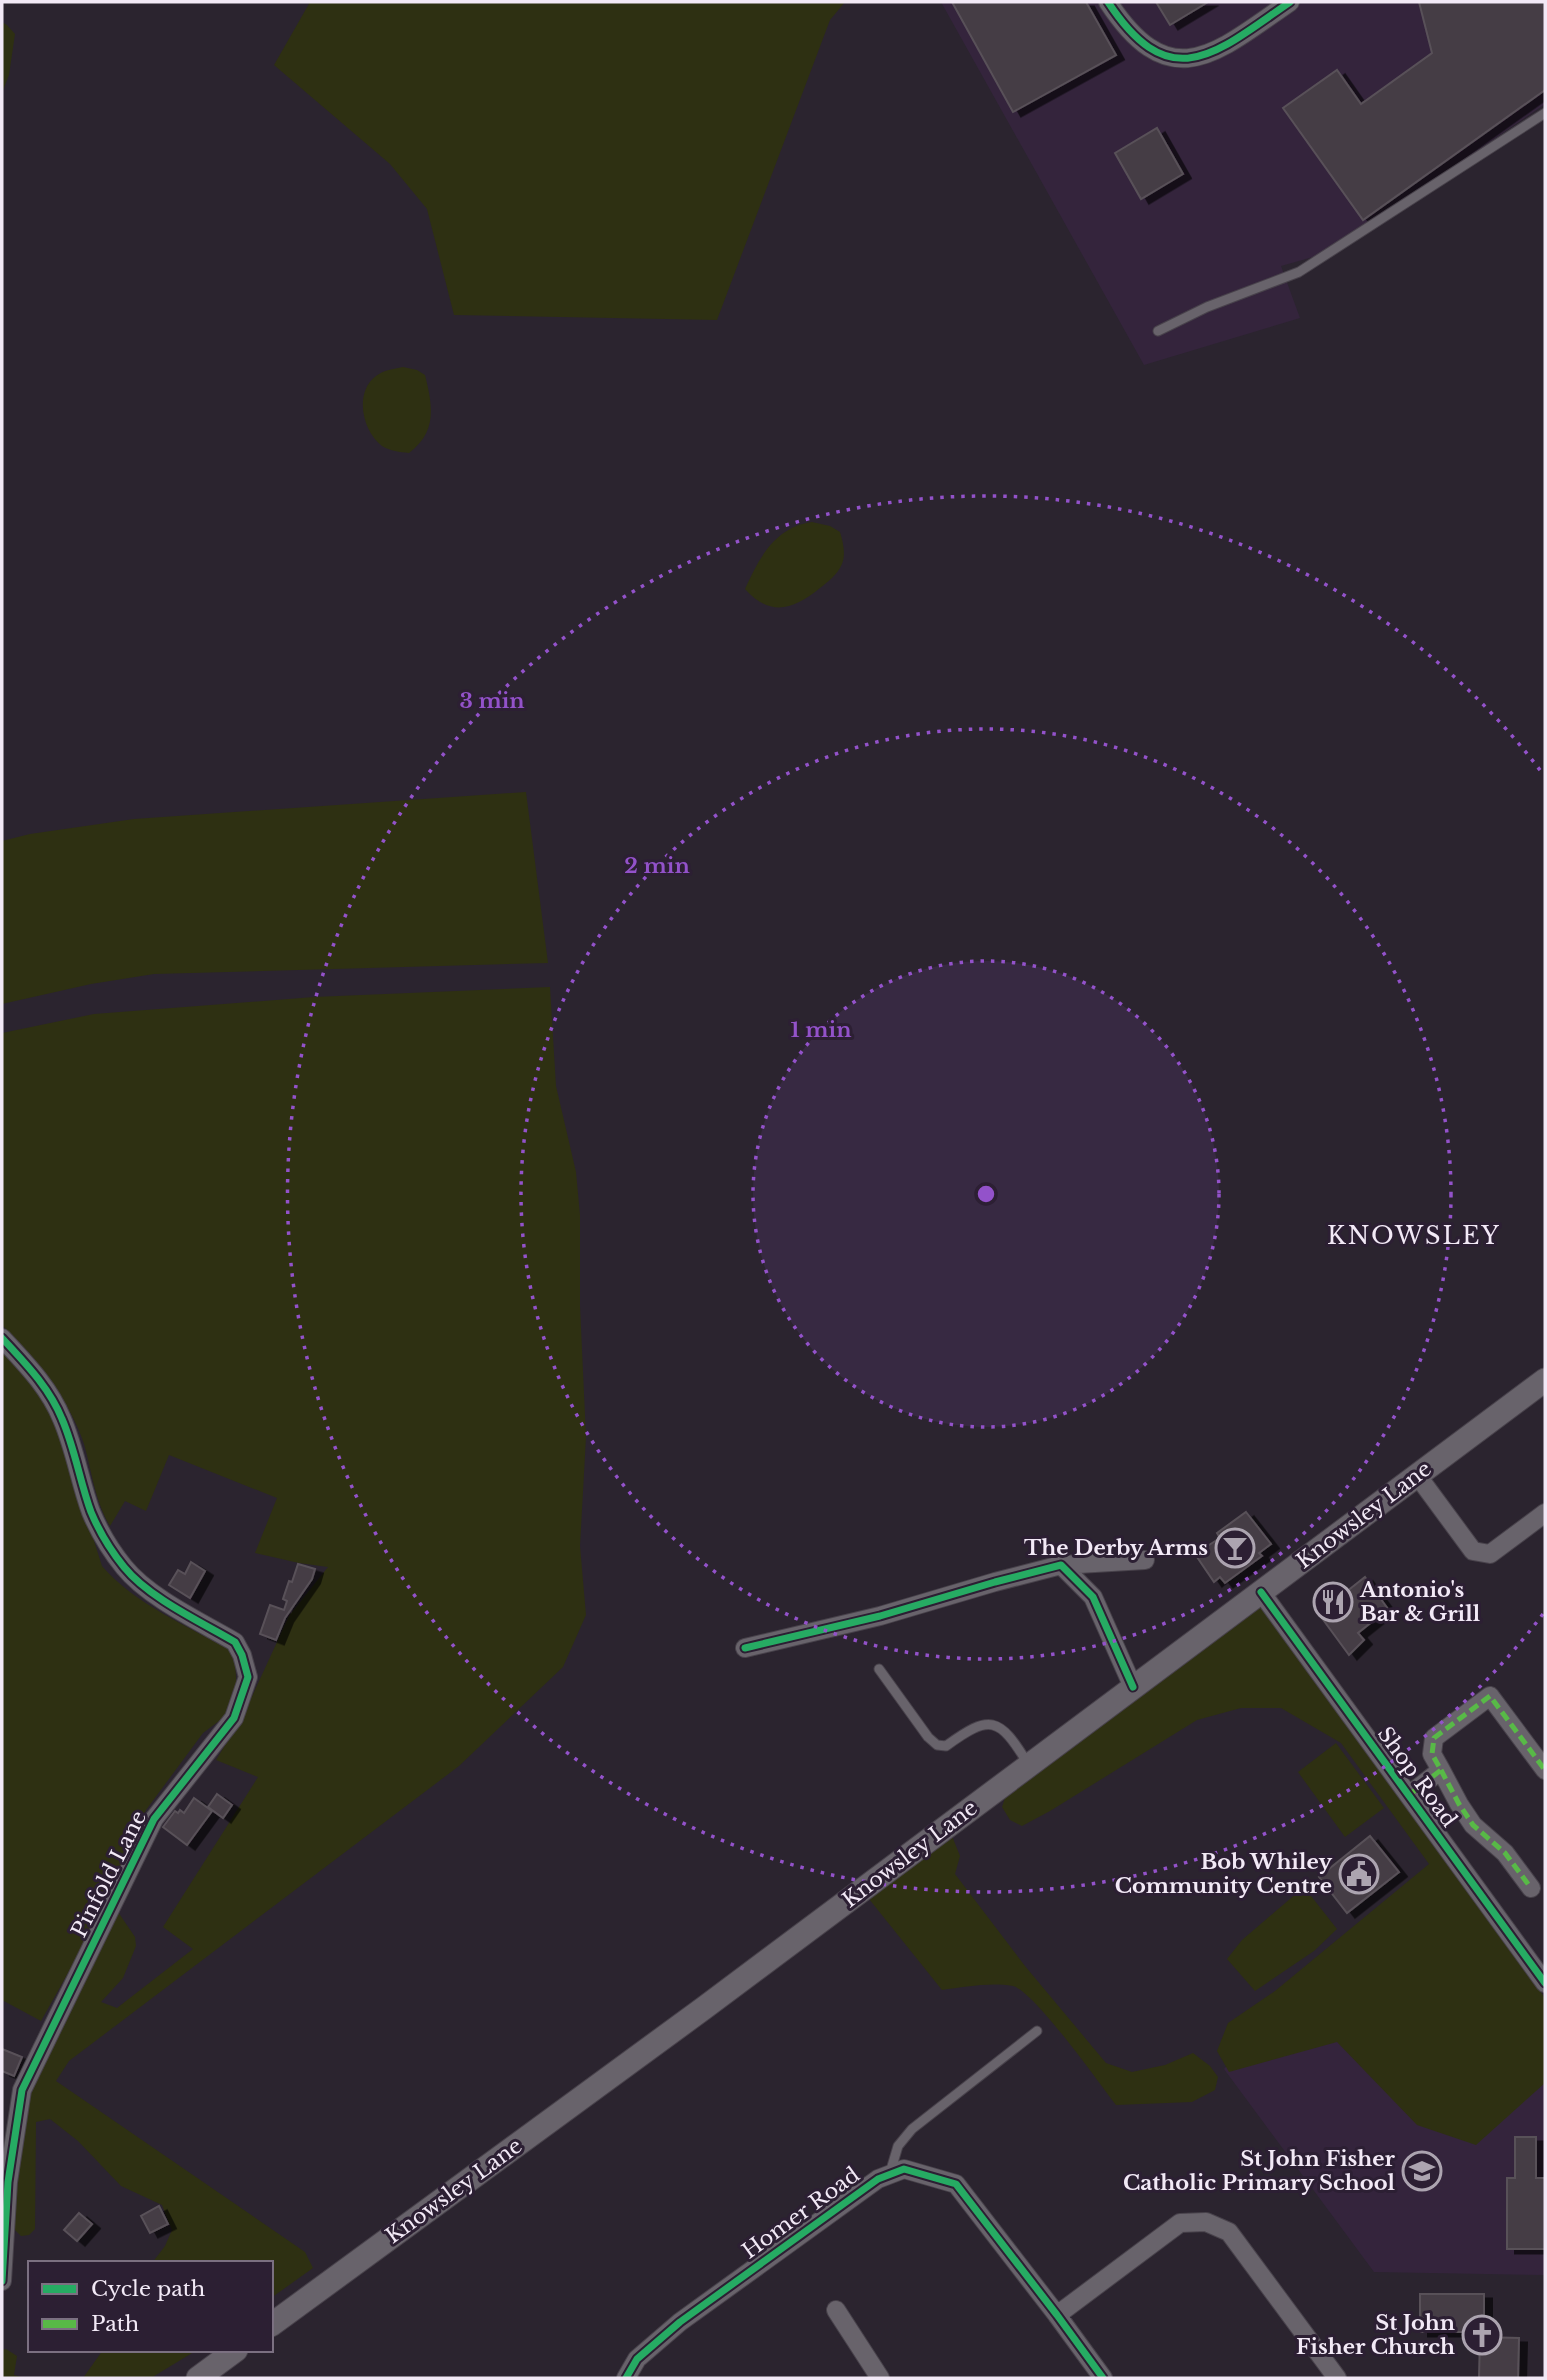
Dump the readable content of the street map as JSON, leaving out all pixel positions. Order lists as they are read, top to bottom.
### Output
{
  "streets": {
    "main road": ["Knowsley Lane"],
    "street": ["Shop Road", "Pinfold Lane", "Homer Road"]
  },
  "crossings": [
    ["Knowsley Lane", "Shop Road"]
  ],
  "districts": ["KNOWSLEY"],
  "places": {
    "bar": ["The Derby Arms"],
    "restaurant": ["Antonio's Bar & Grill"],
    "public building": ["Bob Whiley Community Centre"],
    "school or university": ["St John Fisher Catholic Primary School"],
    "church": ["St John Fisher Church"]
  },
  "legend": ["Cycle path", "Path"],
  "rings": ["3 min", "2 min", "1 min"]
}
